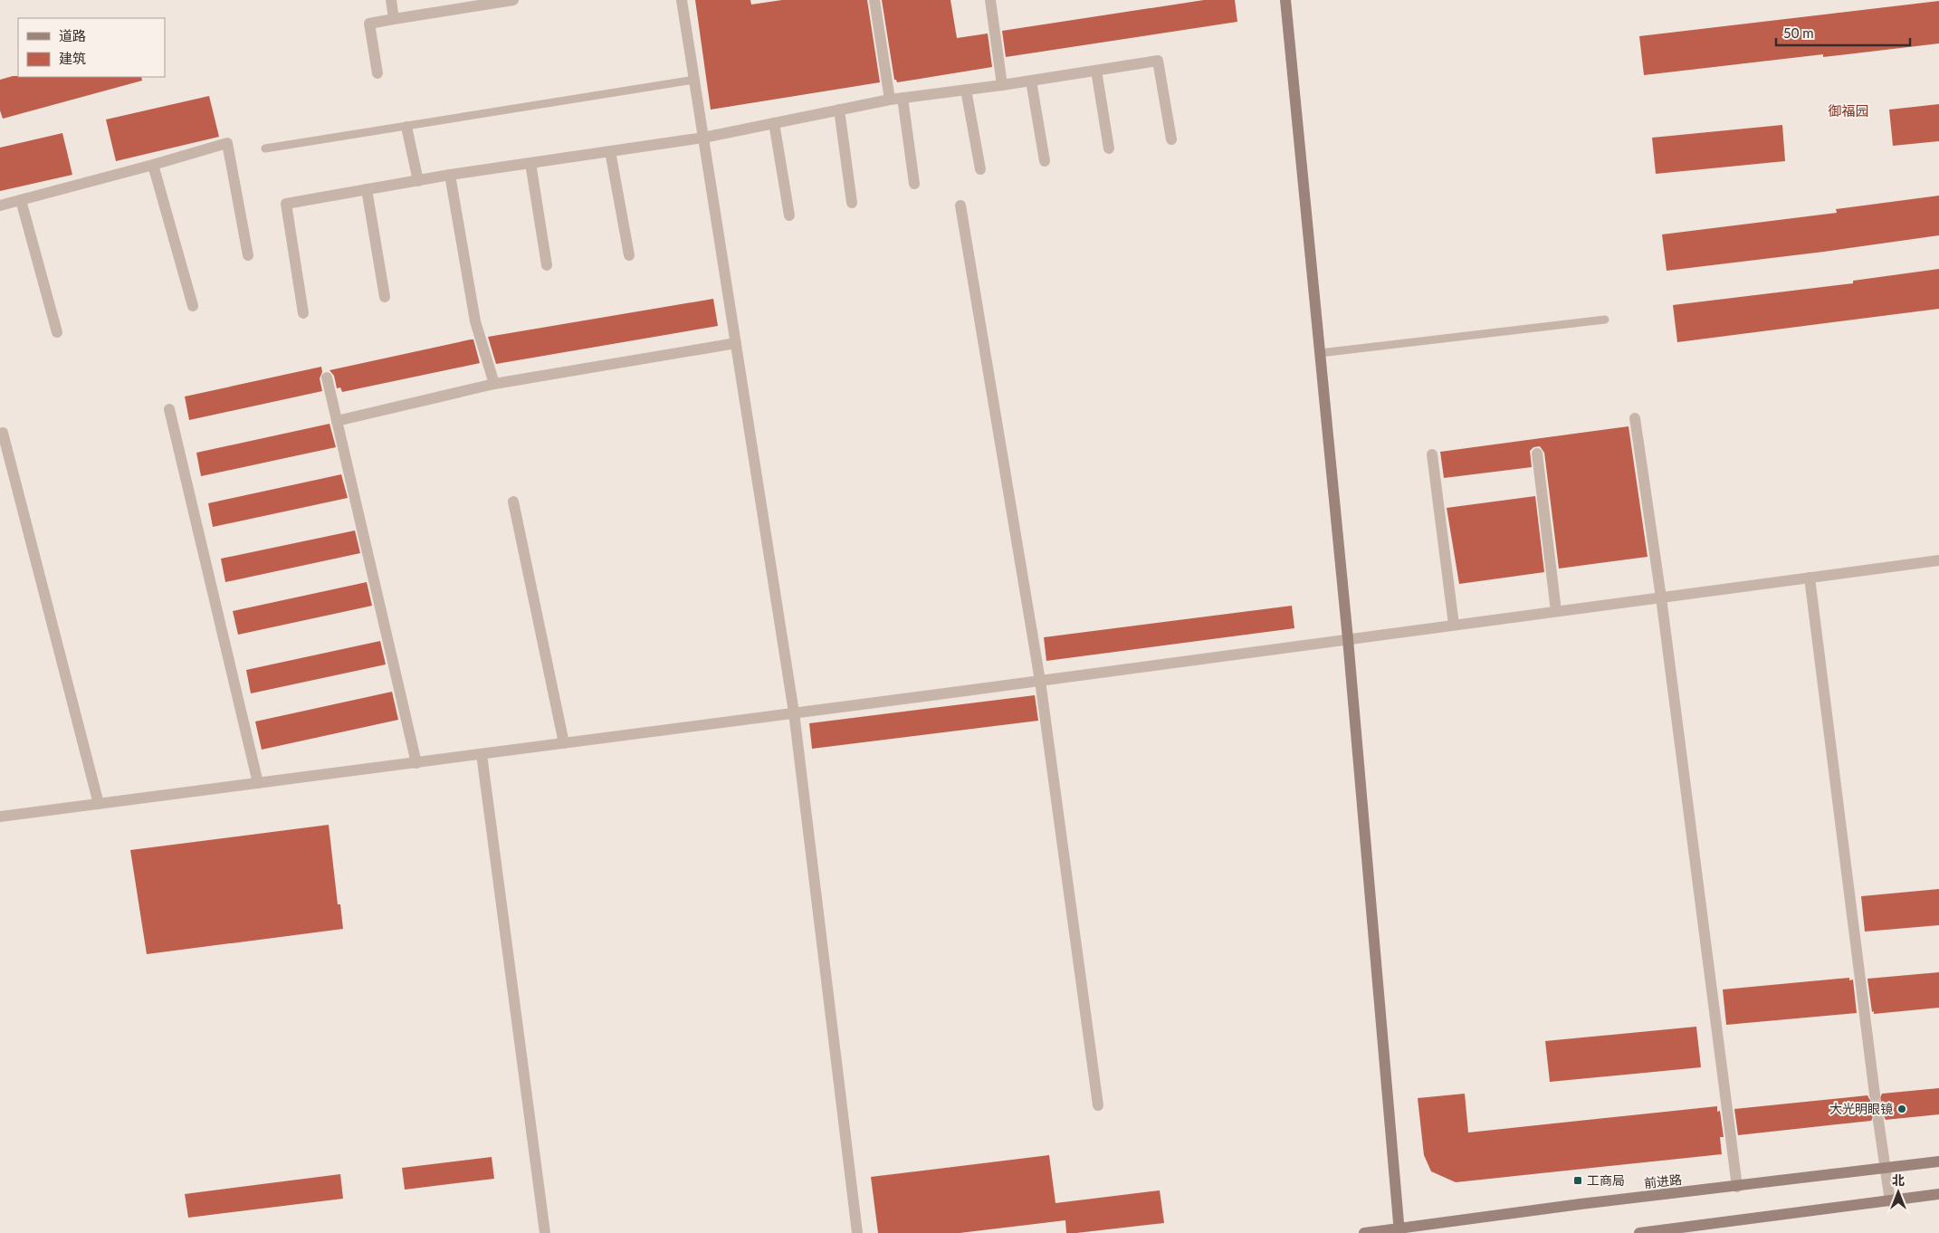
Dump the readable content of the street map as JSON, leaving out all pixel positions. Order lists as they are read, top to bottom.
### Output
{
  "streets": {
    "street": ["前进路"]
  },
  "districts": ["御福园"],
  "places": {
    "other": ["大光明眼镜"],
    "transit": ["工商局"]
  },
  "legend": ["道路", "建筑"],
  "scale_bar": "50 m",
  "north": "top"
}
